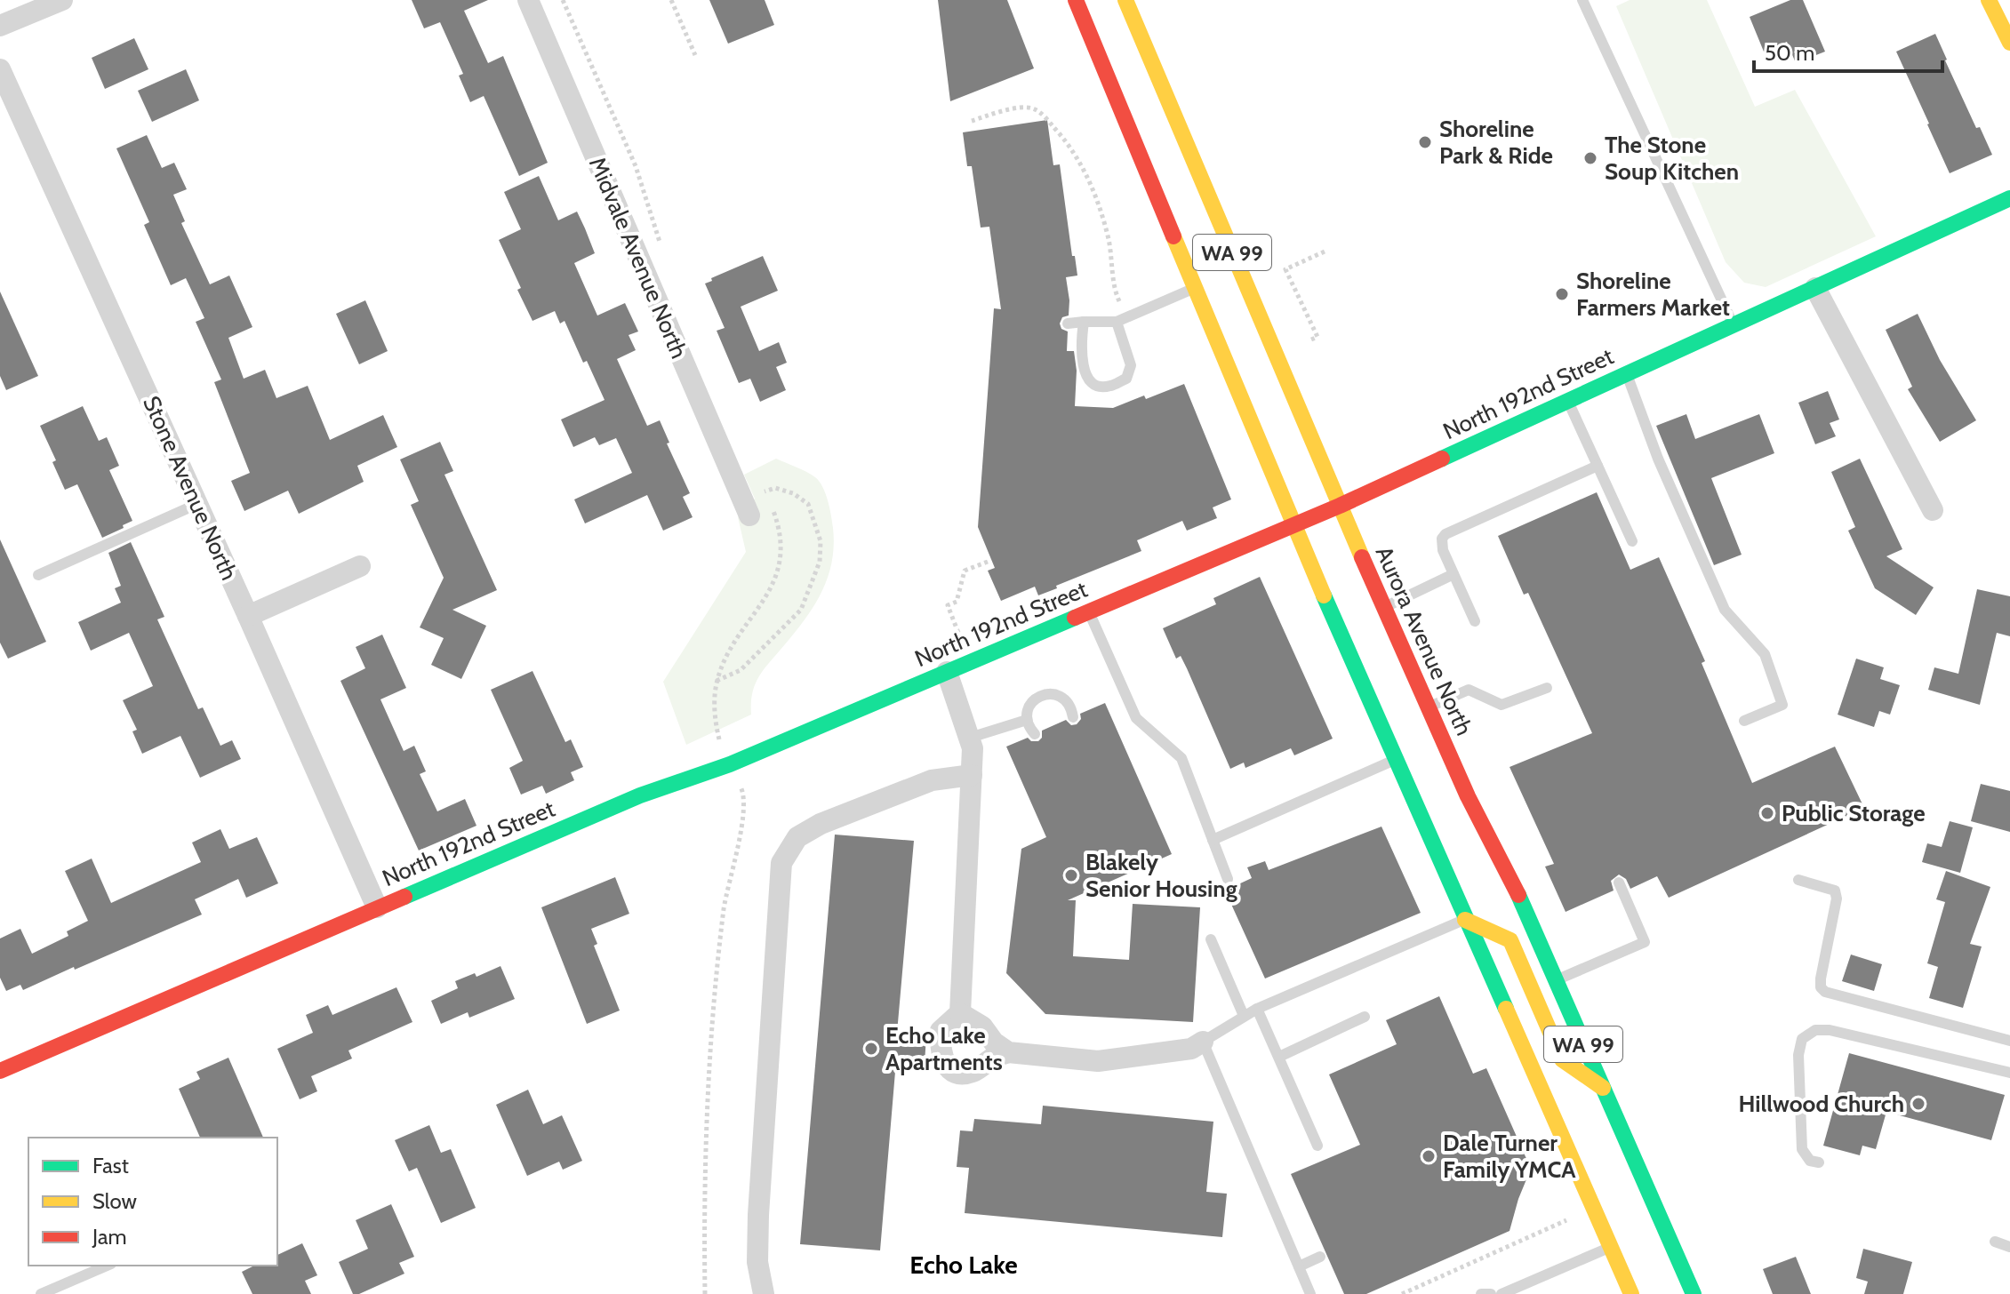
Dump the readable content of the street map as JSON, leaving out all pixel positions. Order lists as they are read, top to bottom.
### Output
{
  "streets": {
    "main road": ["WA 99", "North 192nd Street", "Aurora Avenue North"],
    "street": ["Midvale Avenue North", "Stone Avenue North"]
  },
  "crossings": [
    ["WA 99", "North 192nd Street"],
    ["North 192nd Street", "Stone Avenue North"],
    ["North 192nd Street", "Aurora Avenue North"]
  ],
  "districts": ["Echo Lake"],
  "places": [
    "Shoreline Park & Ride",
    "The Stone Soup Kitchen",
    "Shoreline Farmers Market",
    "Public Storage",
    "Blakely Senior Housing",
    "Echo Lake Apartments",
    "Hillwood Church",
    "Dale Turner Family YMCA"
  ],
  "legend": ["Fast", "Slow", "Jam"],
  "scale_bar": "50 m"
}
